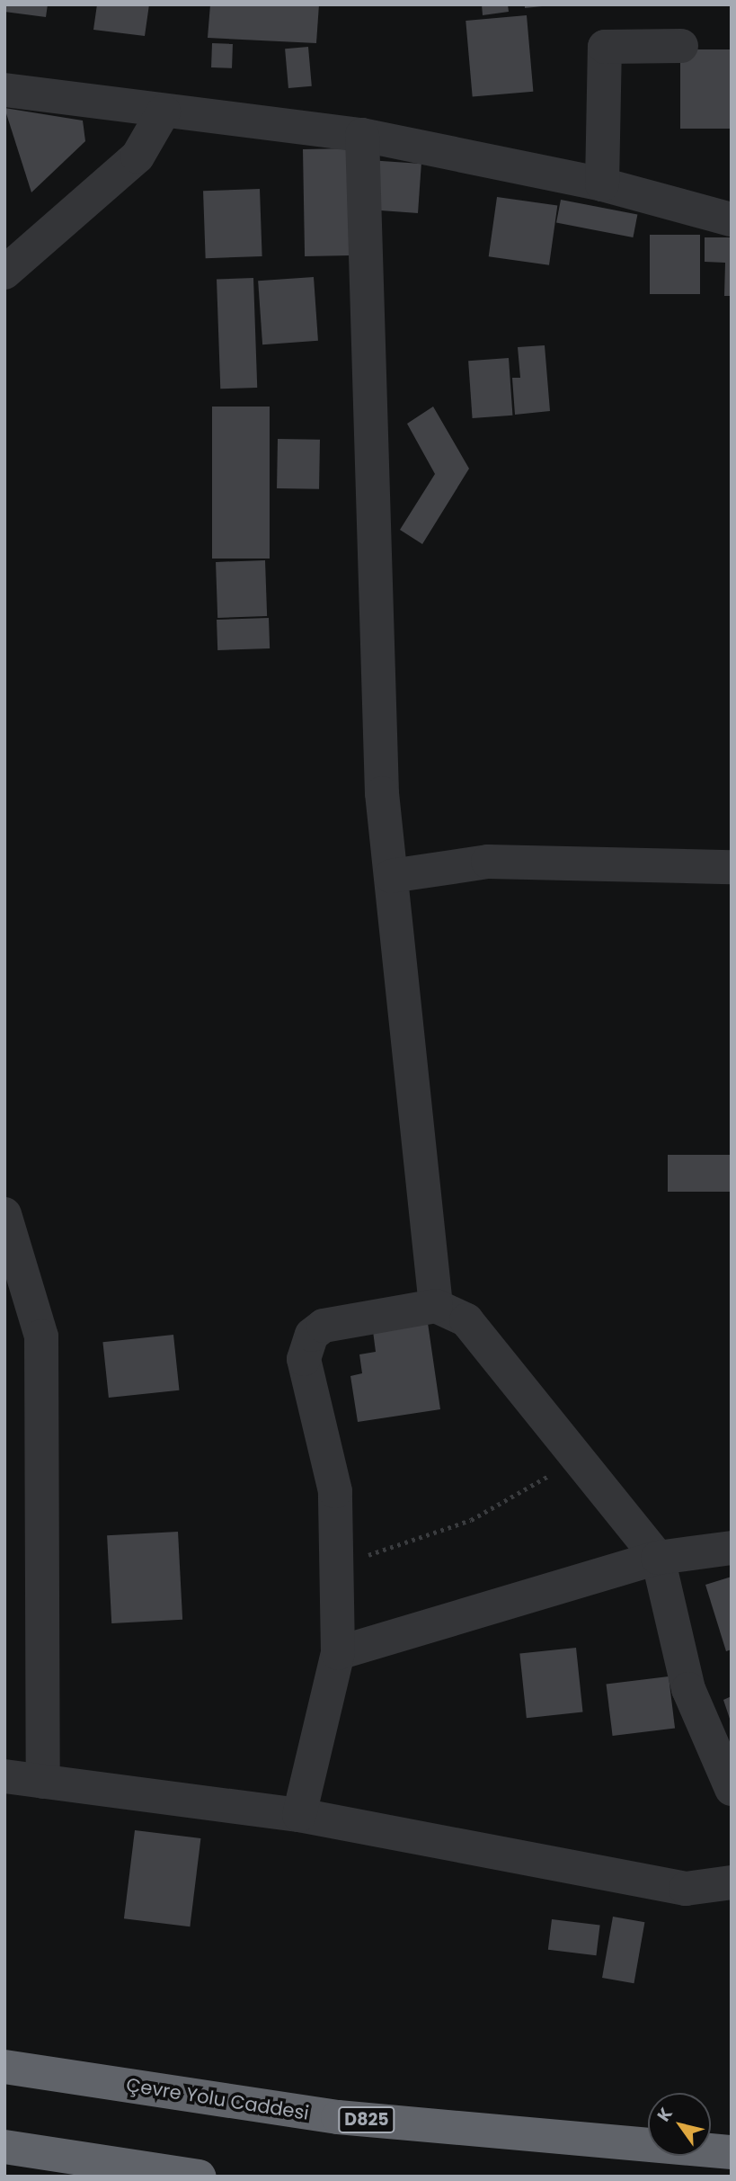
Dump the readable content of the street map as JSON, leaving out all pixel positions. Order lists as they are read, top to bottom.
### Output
{
  "streets": {
    "highway": ["Çevre Yolu Caddesi", "D825"]
  },
  "north": "top left"
}
